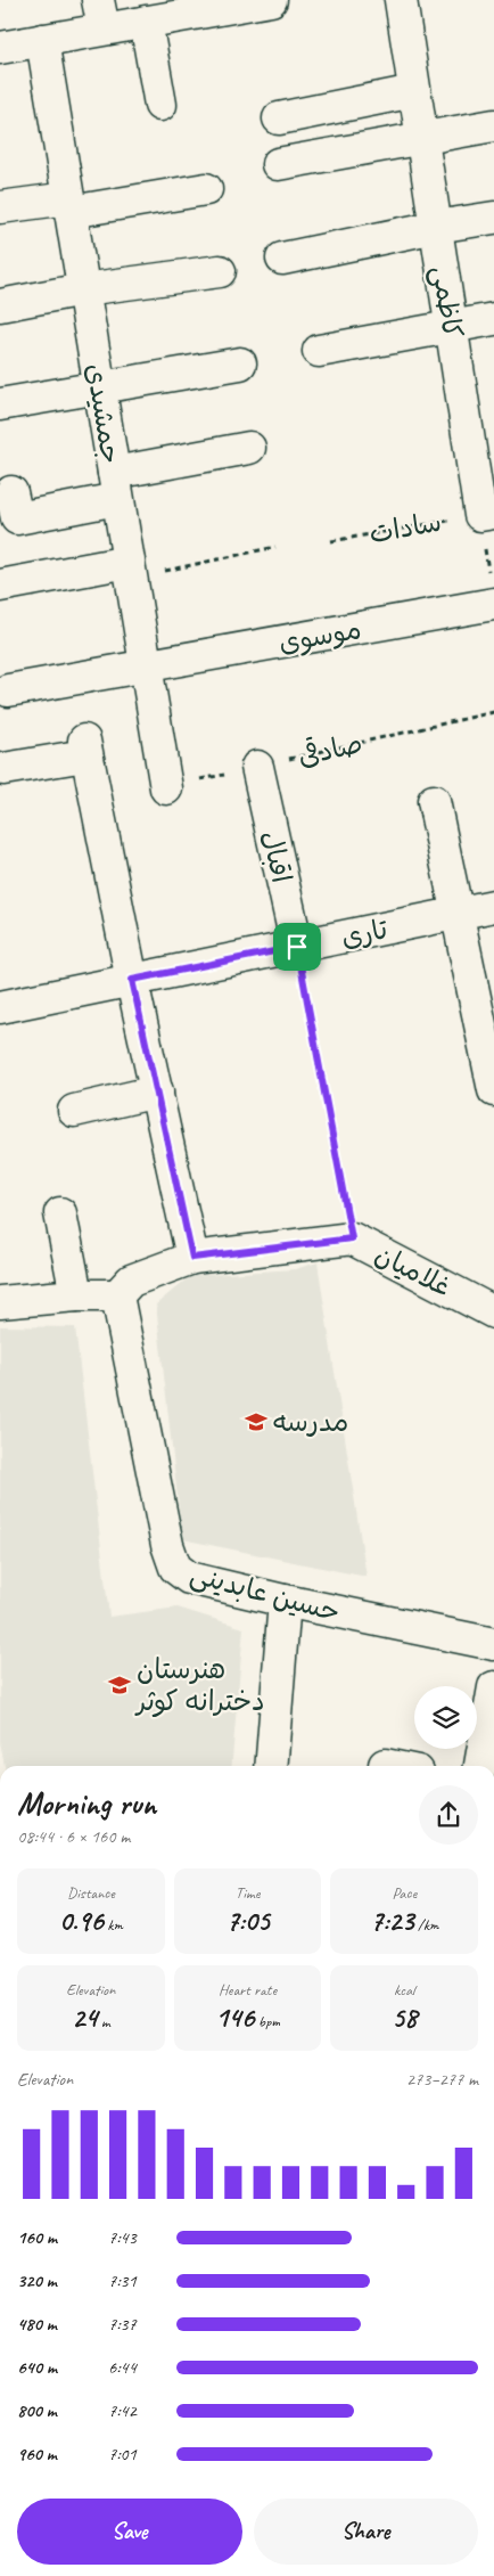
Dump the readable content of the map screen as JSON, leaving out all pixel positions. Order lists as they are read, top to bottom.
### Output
{
  "streets": {
    "street": [
      "کاظمی",
      "جمشیدی",
      "موسوی",
      "اقبال",
      "تاری",
      "غلامیان",
      "حسین عابدینی"
    ],
    "path": ["سادات", "صادقی"]
  },
  "crossings": [
    ["کاظمی", "سادات"],
    ["جمشیدی", "موسوی"],
    ["جمشیدی", "صادقی"],
    ["صادقی", "اقبال"],
    ["اقبال", "تاری"],
    ["غلامیان", "حسین عابدینی"]
  ],
  "places": {
    "school or university": ["مدرسه", "هنرستان دخترانه کوثر"]
  },
  "page": {
    "heading": ["Morning run", "08:44 · 6 × 160 m"],
    "stats": [
      ["Distance", "0.96 km"],
      ["Time", "7:05"],
      ["Pace", "7:23 /km"],
      ["Elevation", "24 m"],
      ["Heart rate", "146 bpm"],
      ["kcal", "58"]
    ],
    "chart": ["Elevation", "273–277 m"],
    "list": [
      {
        "name": "160 m",
        "note": "7:43"
      },
      {
        "name": "320 m",
        "note": "7:31"
      },
      {
        "name": "480 m",
        "note": "7:37"
      },
      {
        "name": "640 m",
        "note": "6:44"
      },
      {
        "name": "800 m",
        "note": "7:42"
      },
      {
        "name": "960 m",
        "note": "7:01"
      }
    ],
    "buttons": ["Save", "Share"]
  }
}
